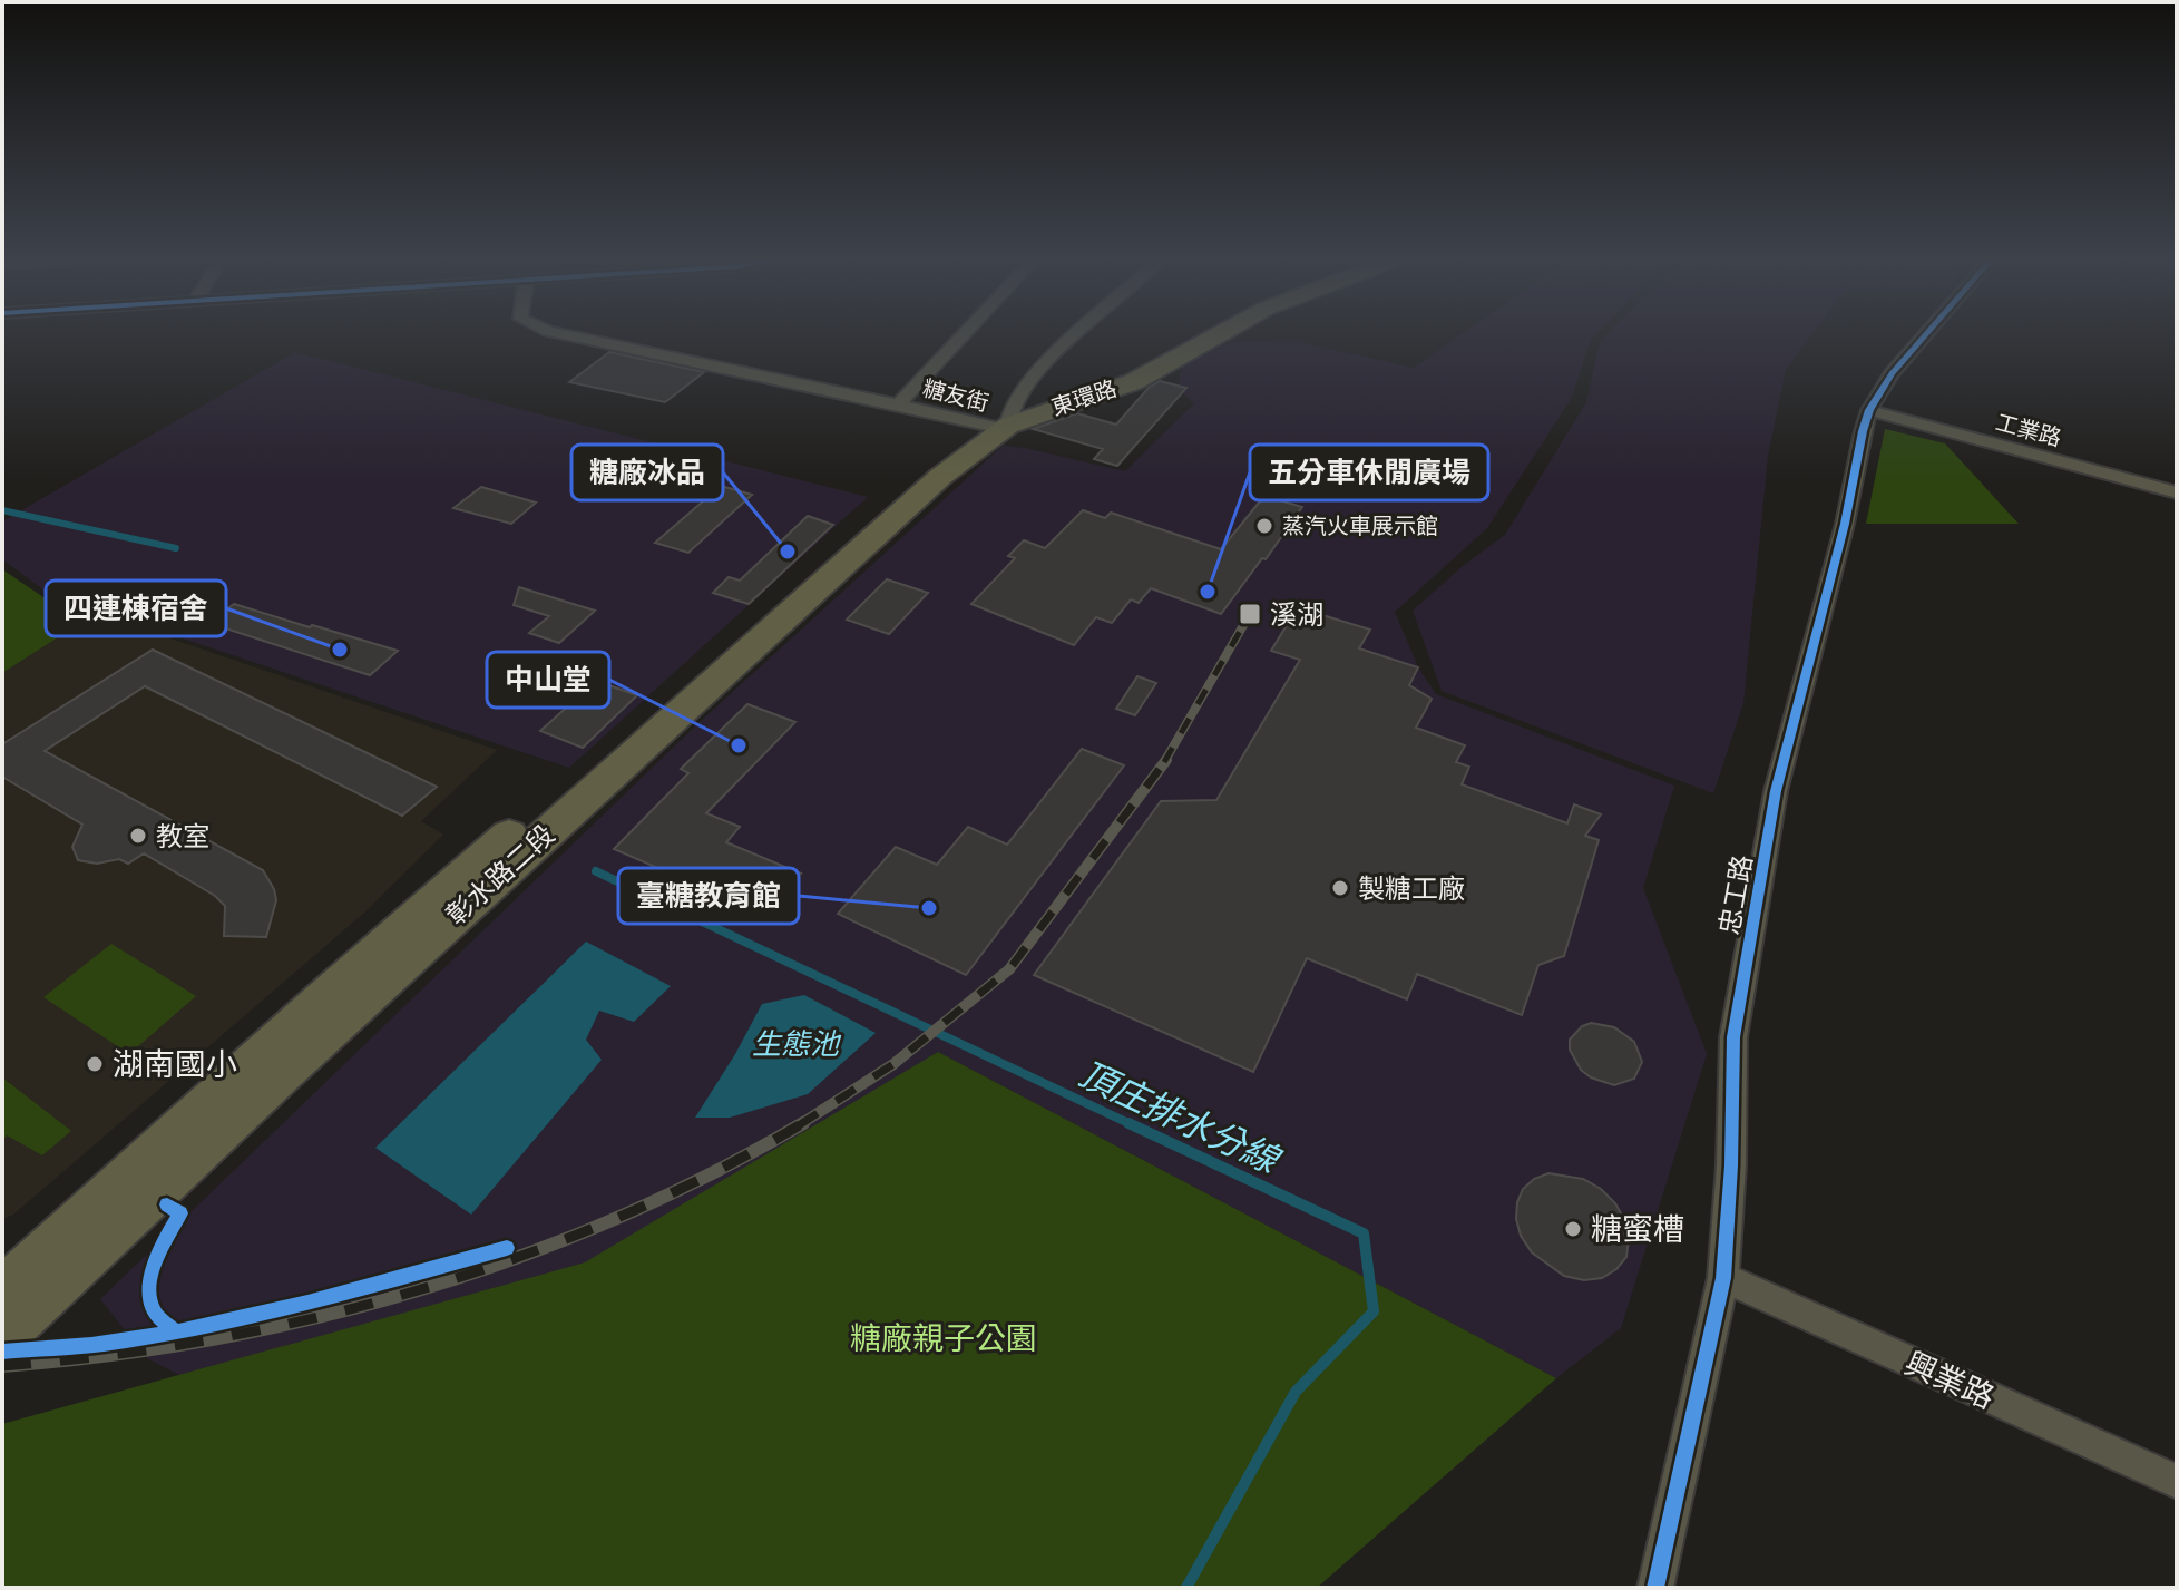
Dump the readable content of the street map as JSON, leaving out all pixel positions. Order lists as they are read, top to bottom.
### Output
{
  "streets": {
    "main road": ["東環路", "彰水路二段"],
    "street": [
      "糖友街",
      "工業路",
      "忠工路",
      "興業路"
    ]
  },
  "crossings": [
    ["糖友街", "東環路"],
    ["糖友街", "彰水路二段"],
    ["東環路", "彰水路二段"],
    ["工業路", "忠工路"],
    ["忠工路", "興業路"]
  ],
  "water": ["生態池", "頂庄排水分線"],
  "parks": ["糖廠親子公園"],
  "places": {
    "other": [
      "蒸汽火車展示館",
      "糖廠冰品",
      "五分車休閒廣場",
      "四連棟宿舍",
      "中山堂",
      "教室",
      "製糖工廠",
      "臺糖教育館",
      "湖南國小",
      "糖蜜槽"
    ],
    "transit": ["溪湖"]
  }
}
